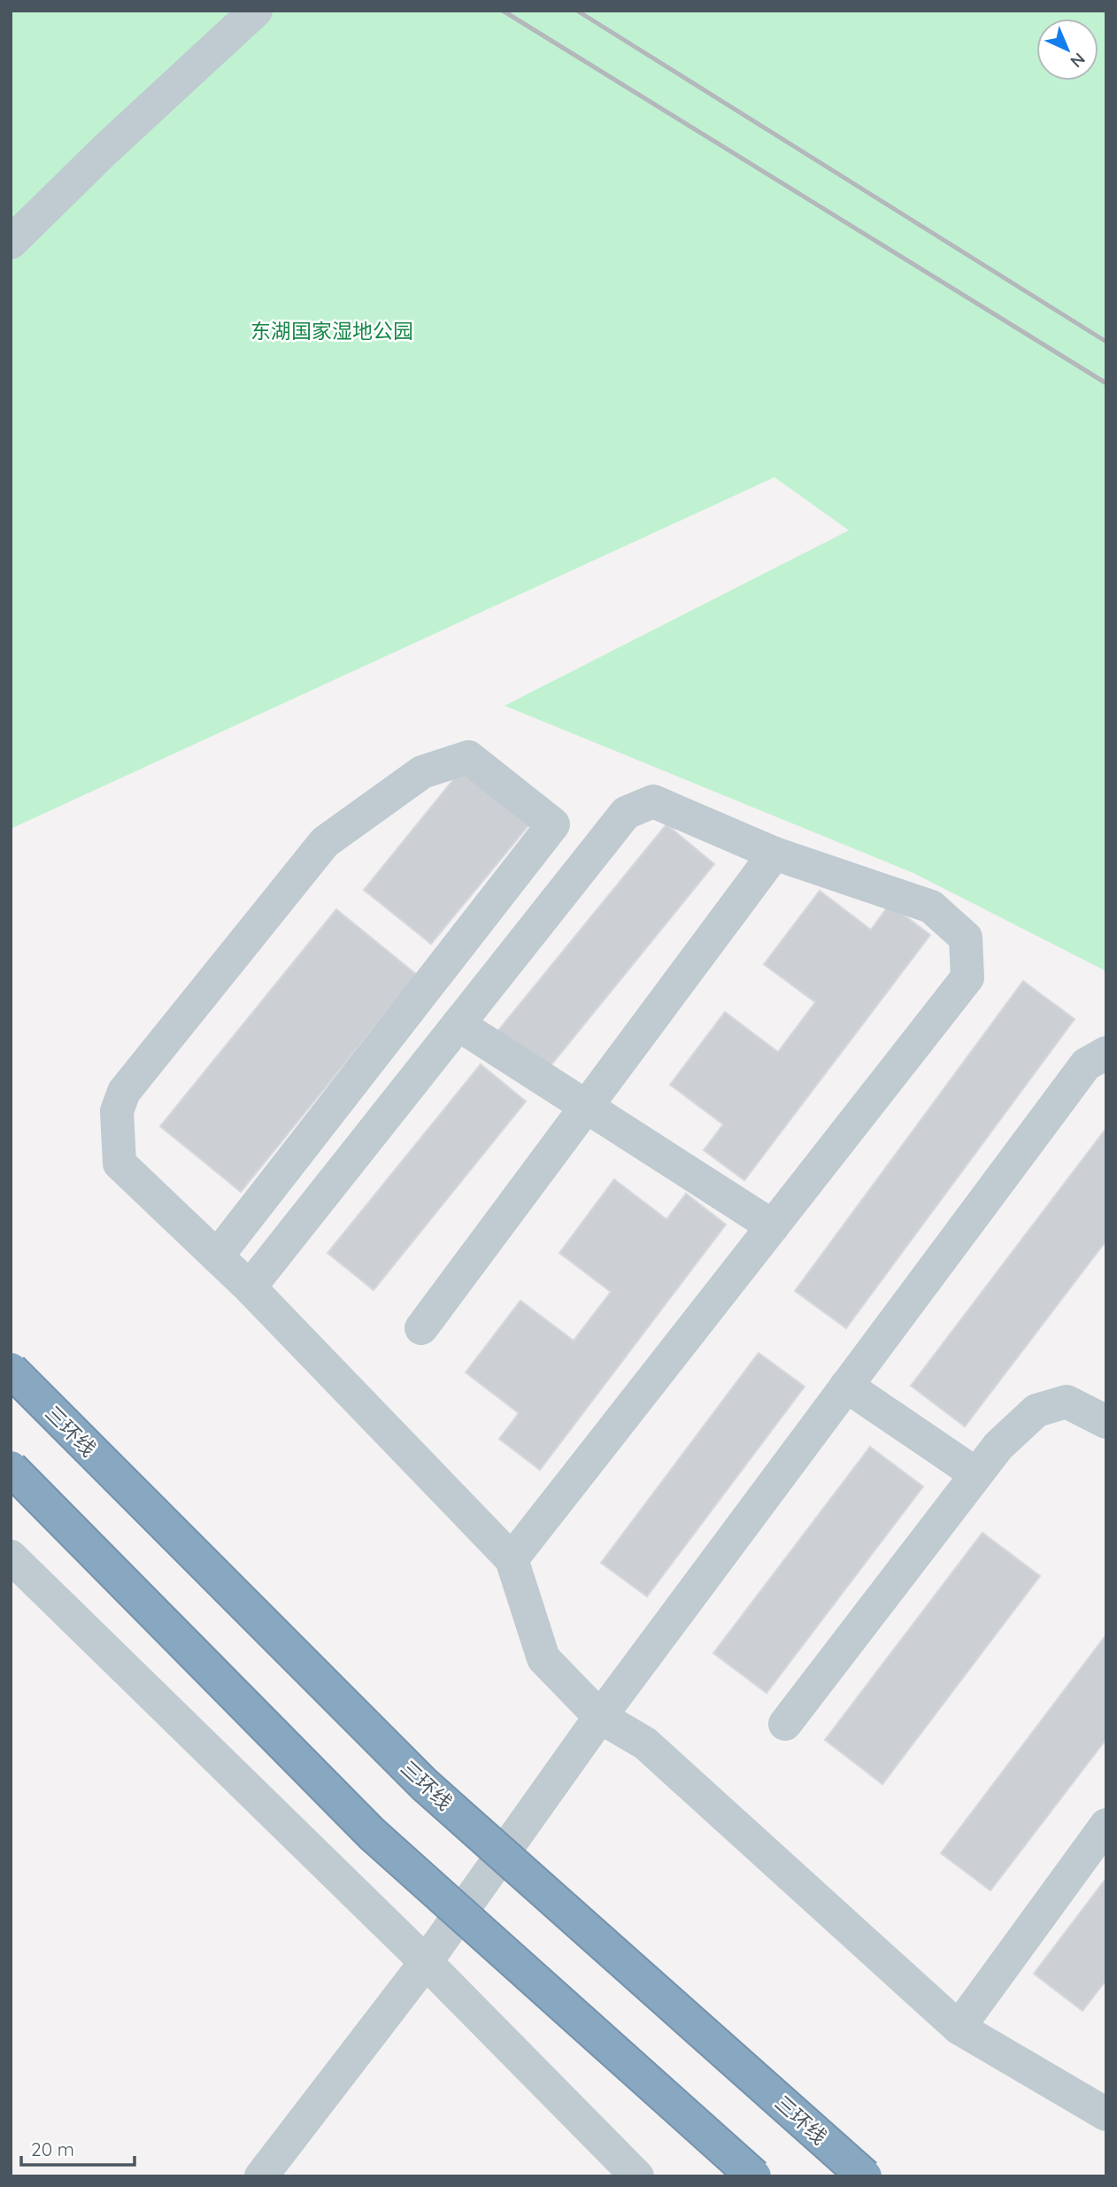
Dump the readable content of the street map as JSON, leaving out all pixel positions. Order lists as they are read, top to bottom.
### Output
{
  "streets": {
    "highway": ["三环线"]
  },
  "parks": ["东湖国家湿地公园"],
  "scale_bar": "20 m",
  "north": "bottom right"
}
